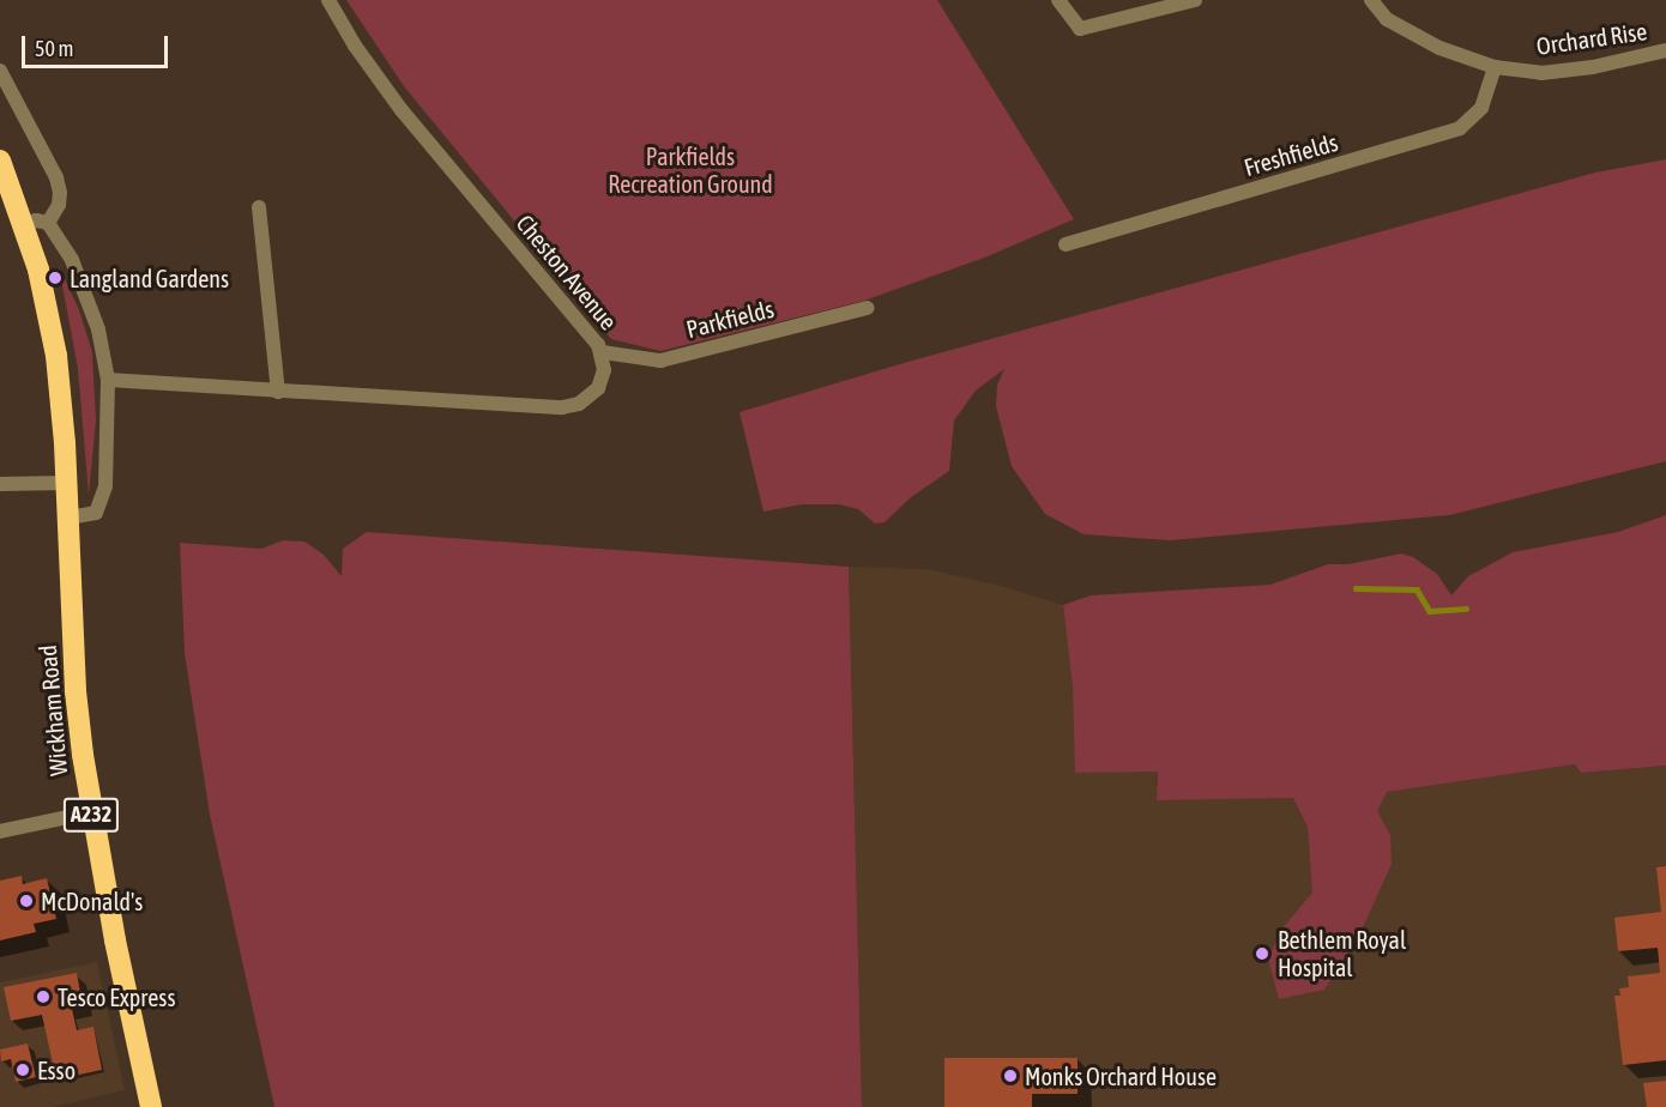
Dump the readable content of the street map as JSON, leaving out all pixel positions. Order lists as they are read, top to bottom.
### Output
{
  "streets": {
    "highway": ["Wickham Road", "A232"],
    "street": [
      "Orchard Rise",
      "Freshfields",
      "Cheston Avenue",
      "Parkfields"
    ]
  },
  "crossings": [
    ["Orchard Rise", "Freshfields"],
    ["Cheston Avenue", "Parkfields"]
  ],
  "parks": ["Parkfields Recreation Ground"],
  "places": [
    "Langland Gardens",
    "McDonald's",
    "Bethlem Royal Hospital",
    "Tesco Express",
    "Esso",
    "Monks Orchard House"
  ],
  "scale_bar": "50 m"
}
